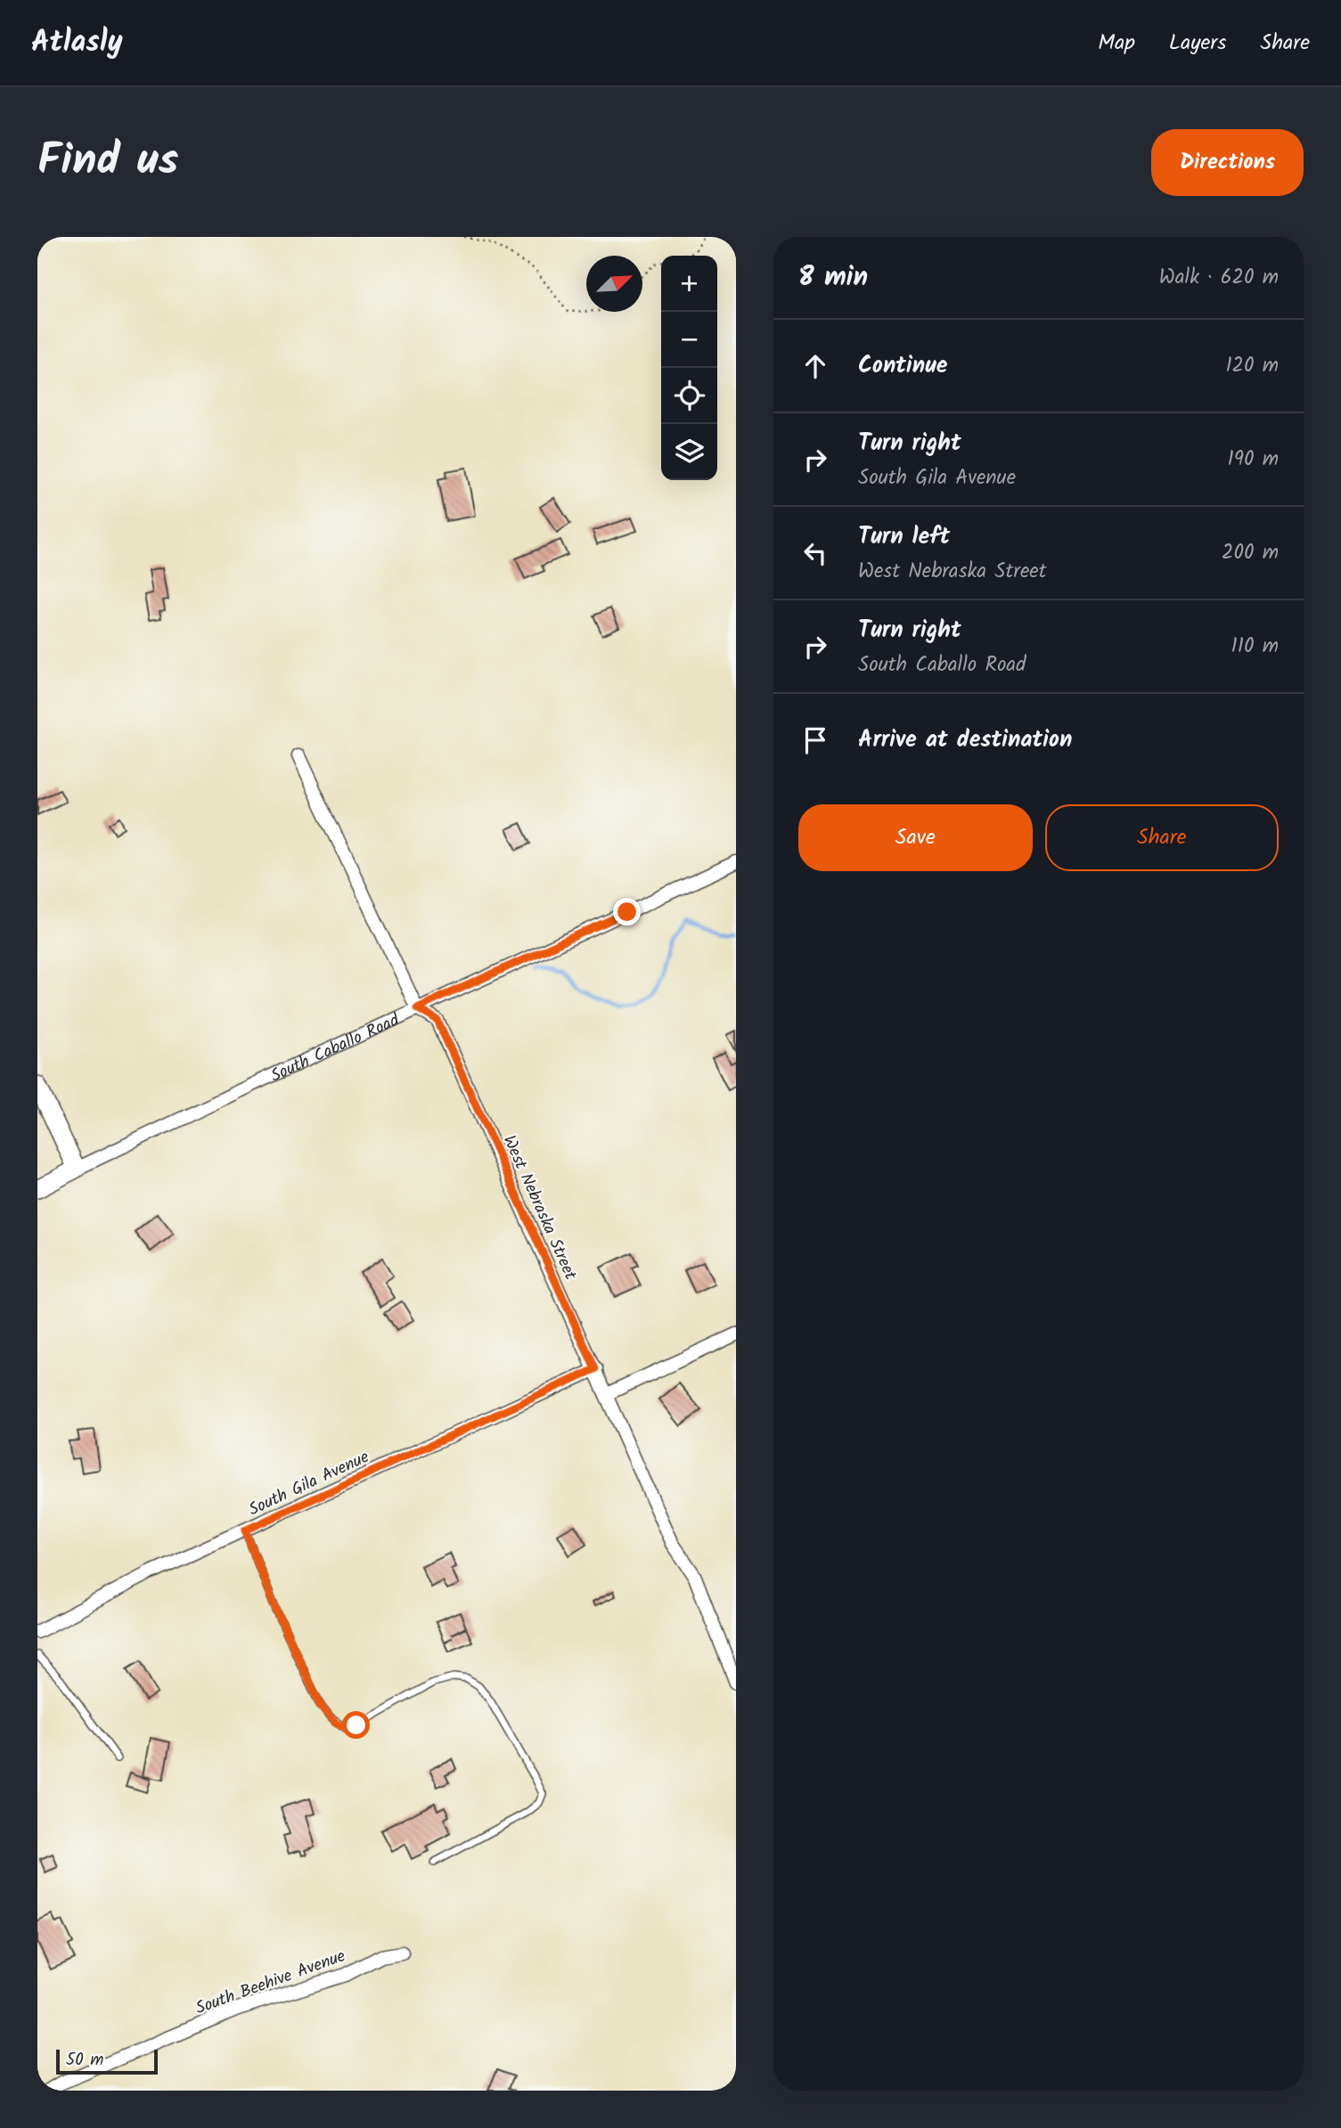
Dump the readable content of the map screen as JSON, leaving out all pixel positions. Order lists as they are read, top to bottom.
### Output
{
  "streets": {
    "street": [
      "South Caballo Road",
      "West Nebraska Street",
      "South Gila Avenue",
      "South Beehive Avenue"
    ]
  },
  "crossings": [
    ["South Caballo Road", "West Nebraska Street"],
    ["West Nebraska Street", "South Gila Avenue"]
  ],
  "scale_bar": "50 m",
  "north": "top right",
  "page": {
    "header": "Atlasly",
    "nav": ["Map", "Layers", "Share"],
    "title": "Find us",
    "buttons": [
      "Directions",
      ["Save", "Share"]
    ],
    "heading": ["8 min", "Walk · 620 m"],
    "map_buttons": ["+", "−"],
    "list": [
      ["Continue", "120 m"],
      ["Turn right", "South Gila Avenue", "190 m"],
      ["Turn left", "West Nebraska Street", "200 m"],
      ["Turn right", "South Caballo Road", "110 m"],
      "Arrive at destination"
    ],
    "scale": "50 m"
  }
}
